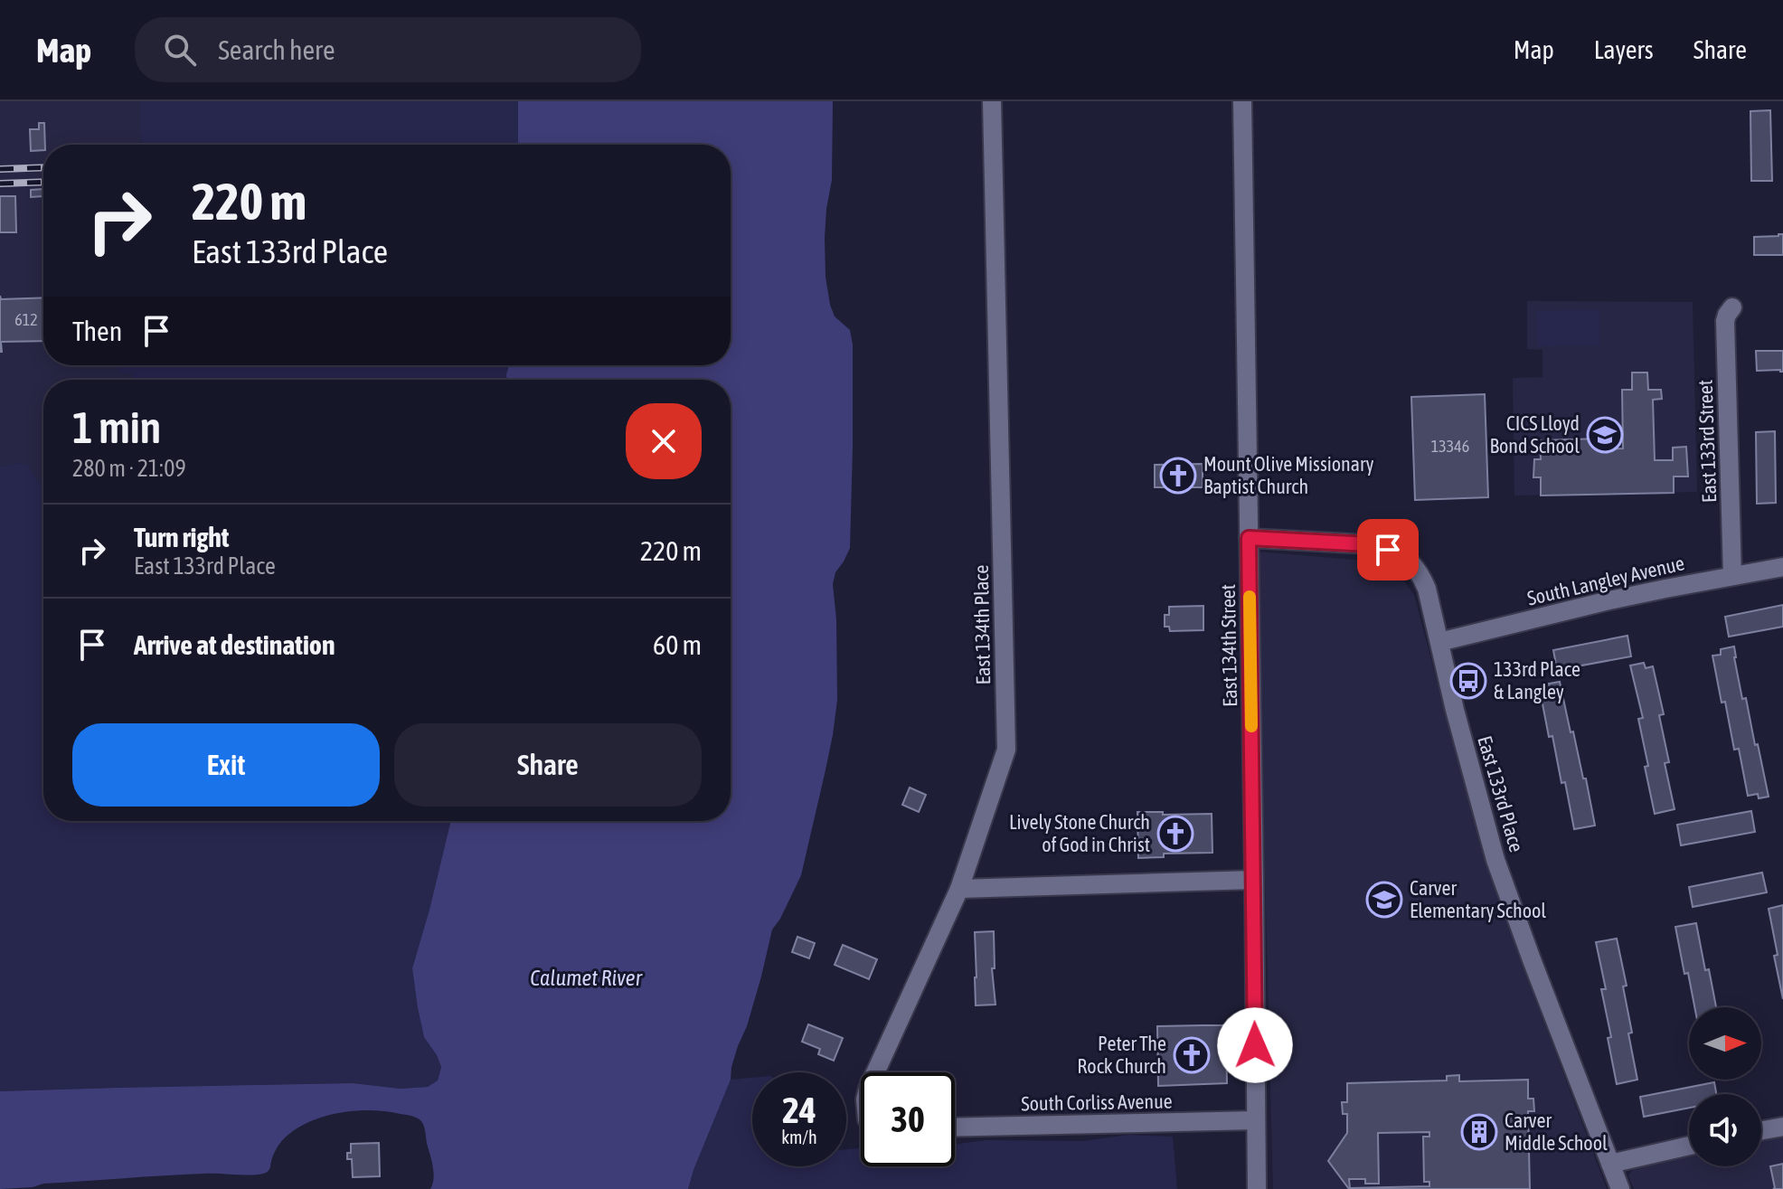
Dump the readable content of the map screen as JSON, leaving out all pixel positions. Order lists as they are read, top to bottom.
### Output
{
  "streets": {
    "street": [
      "East 133rd Street",
      "South Langley Avenue",
      "East 134th Place",
      "East 134th Street",
      "East 133rd Place",
      "South Corliss Avenue"
    ]
  },
  "crossings": [
    ["East 133rd Street", "South Langley Avenue"],
    ["South Langley Avenue", "East 133rd Place"],
    ["East 134th Street", "East 133rd Place"],
    ["East 134th Street", "South Corliss Avenue"]
  ],
  "water": ["Calumet River"],
  "places": {
    "school or university": ["CICS Lloyd Bond School", "Carver Elementary School"],
    "church": ["Mount Olive Missionary Baptist Church", "Lively Stone Church of God in Christ", "Peter The Rock Church"],
    "bus stop": ["133rd Place & Langley"],
    "building": ["Carver Middle School"]
  },
  "house_numbers": ["612", "13346"],
  "north": "right",
  "page": {
    "header": "Map",
    "search": "Search here",
    "nav": ["Map", "Layers", "Share"],
    "turn": ["220 m", "East 133rd Place"],
    "then": "Then",
    "heading": ["1 min", "280 m · 21:09"],
    "list": [
      {
        "name": "Turn right",
        "note": "East 133rd Place",
        "value": "220 m"
      },
      {
        "name": "Arrive at destination",
        "value": "60 m"
      }
    ],
    "buttons": ["Exit", "Share"],
    "speed": "24 km/h",
    "limit": "30"
  }
}
